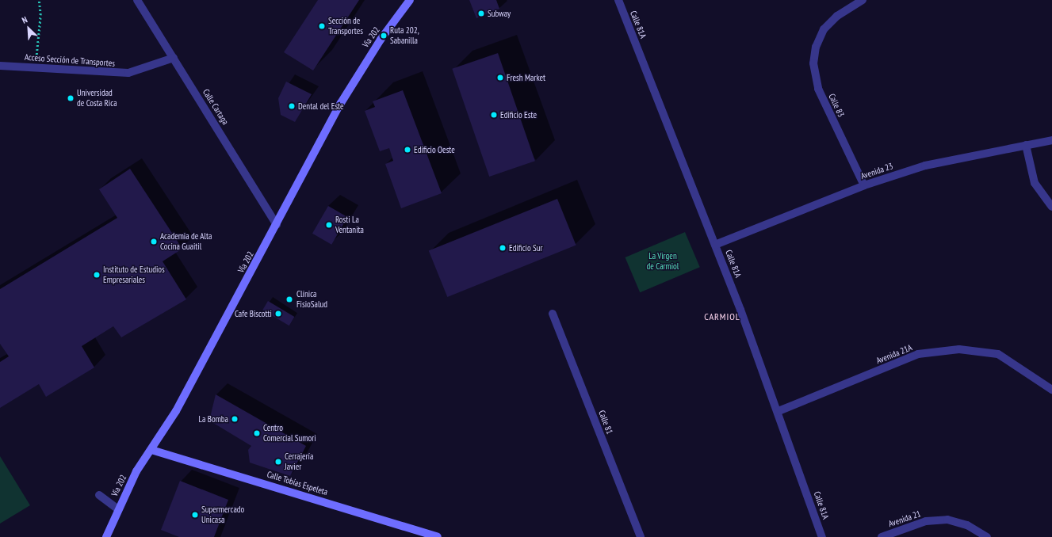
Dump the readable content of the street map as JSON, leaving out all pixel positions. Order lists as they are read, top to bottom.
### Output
{
  "streets": {
    "main road": ["Vía 202", "Calle Tobías Espeleta"],
    "street": [
      "Calle 81A",
      "Acceso Sección de Transportes",
      "Calle 83",
      "Calle Cartaga",
      "Avenida 23",
      "Avenida 21A",
      "Calle 81",
      "Avenida 21"
    ]
  },
  "crossings": [
    ["Calle 81A", "Avenida 23"],
    ["Calle 81A", "Avenida 21A"],
    ["Vía 202", "Calle Cartaga"],
    ["Vía 202", "Calle Tobías Espeleta"],
    ["Acceso Sección de Transportes", "Calle Cartaga"],
    ["Calle 83", "Avenida 23"]
  ],
  "districts": ["CARMIOL"],
  "parks": ["La Virgen de Carmiol"],
  "places": [
    "Subway",
    "Sección de Transportes",
    "Ruta 202, Sabanilla",
    "Fresh Market",
    "Universidad de Costa Rica",
    "Dental del Este",
    "Edificio Este",
    "Edificio Oeste",
    "Rosti La Ventanita",
    "Academia de Alta Cocina Guaitil",
    "Edificio Sur",
    "Instituto de Estudios Empresariales",
    "Clínica FisioSalud",
    "Cafe Biscotti",
    "La Bomba",
    "Centro Comercial Sumori",
    "Cerrajería Javier",
    "Supermercado Unicasa"
  ],
  "north": "top left"
}
